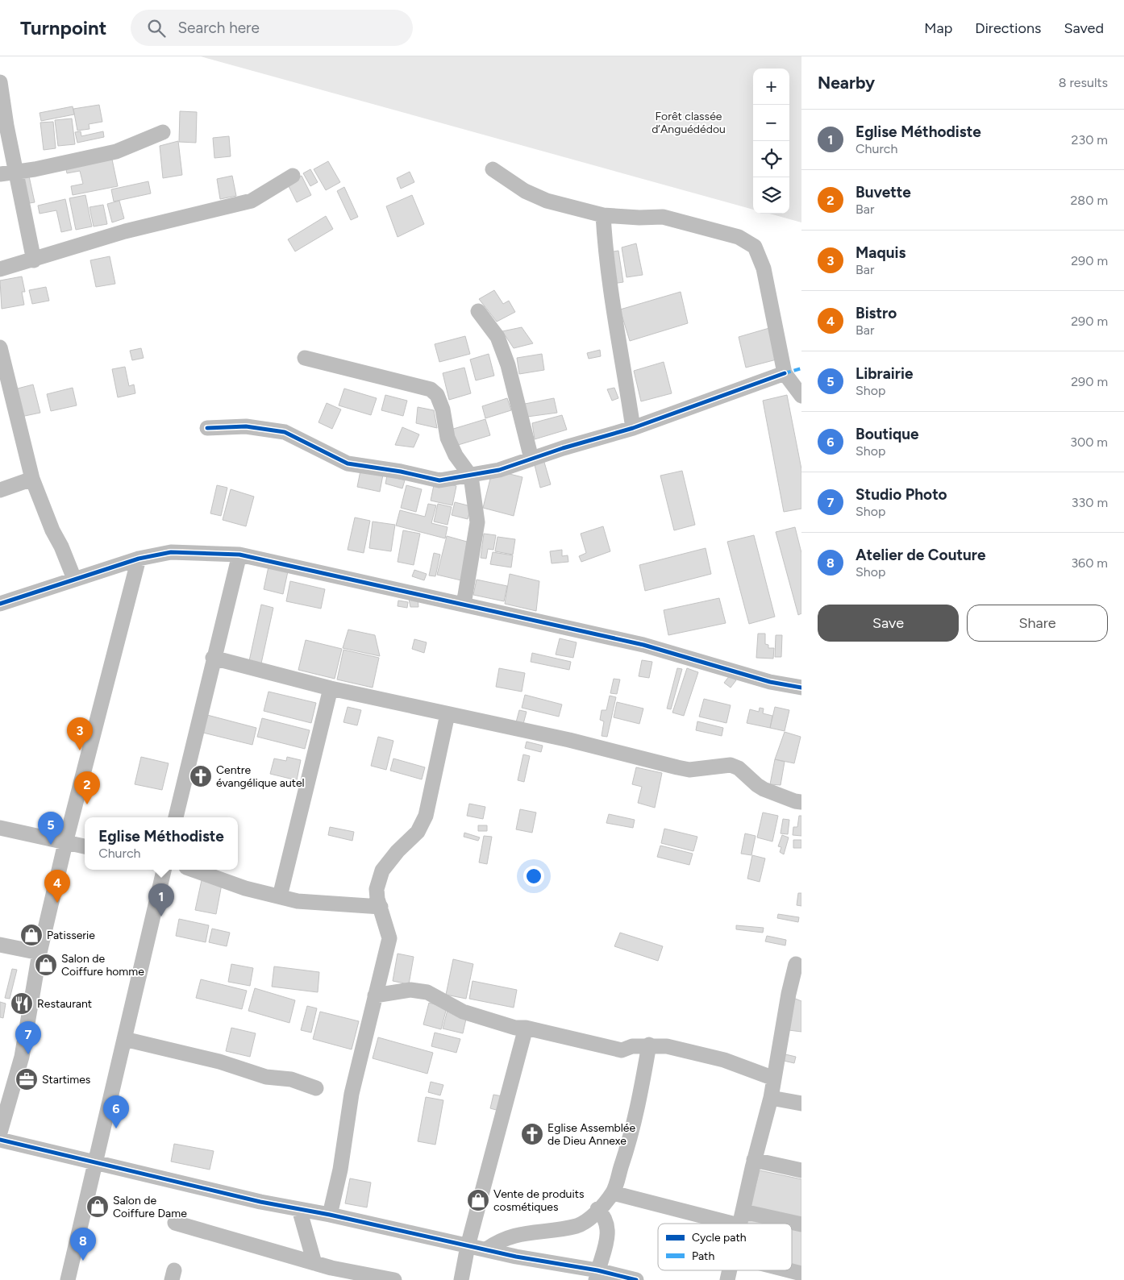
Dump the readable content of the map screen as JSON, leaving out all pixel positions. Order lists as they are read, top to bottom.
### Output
{
  "parks": ["Forêt classée d’Anguédédou"],
  "places": {
    "church": ["Centre évangélique autel", "Eglise Assemblée de Dieu Annexe"],
    "shop": [
      "Patisserie",
      "Salon de Coiffure homme",
      "Vente de produits cosmétiques",
      "Salon de Coiffure Dame"
    ],
    "restaurant": ["Restaurant"],
    "office": ["Startimes"]
  },
  "legend": ["Cycle path", "Path"],
  "page": {
    "header": "Turnpoint",
    "search": "Search here",
    "nav": ["Map", "Directions", "Saved"],
    "heading": ["Nearby", "8 results"],
    "map_buttons": ["+", "−"],
    "list": [
      {
        "mark": "1",
        "name": "Eglise Méthodiste",
        "note": "Church",
        "value": "230 m"
      },
      {
        "mark": "2",
        "name": "Buvette",
        "note": "Bar",
        "value": "280 m"
      },
      {
        "mark": "3",
        "name": "Maquis",
        "note": "Bar",
        "value": "290 m"
      },
      {
        "mark": "4",
        "name": "Bistro",
        "note": "Bar",
        "value": "290 m"
      },
      {
        "mark": "5",
        "name": "Librairie",
        "note": "Shop",
        "value": "290 m"
      },
      {
        "mark": "6",
        "name": "Boutique",
        "note": "Shop",
        "value": "300 m"
      },
      {
        "mark": "7",
        "name": "Studio Photo",
        "note": "Shop",
        "value": "330 m"
      },
      {
        "mark": "8",
        "name": "Atelier de Couture",
        "note": "Shop",
        "value": "360 m"
      }
    ],
    "buttons": ["Save", "Share"],
    "pins": [
      "3",
      "2",
      "5",
      "4",
      "1",
      "7",
      "6",
      "8"
    ],
    "popup": ["Eglise Méthodiste", "Church"]
  }
}
